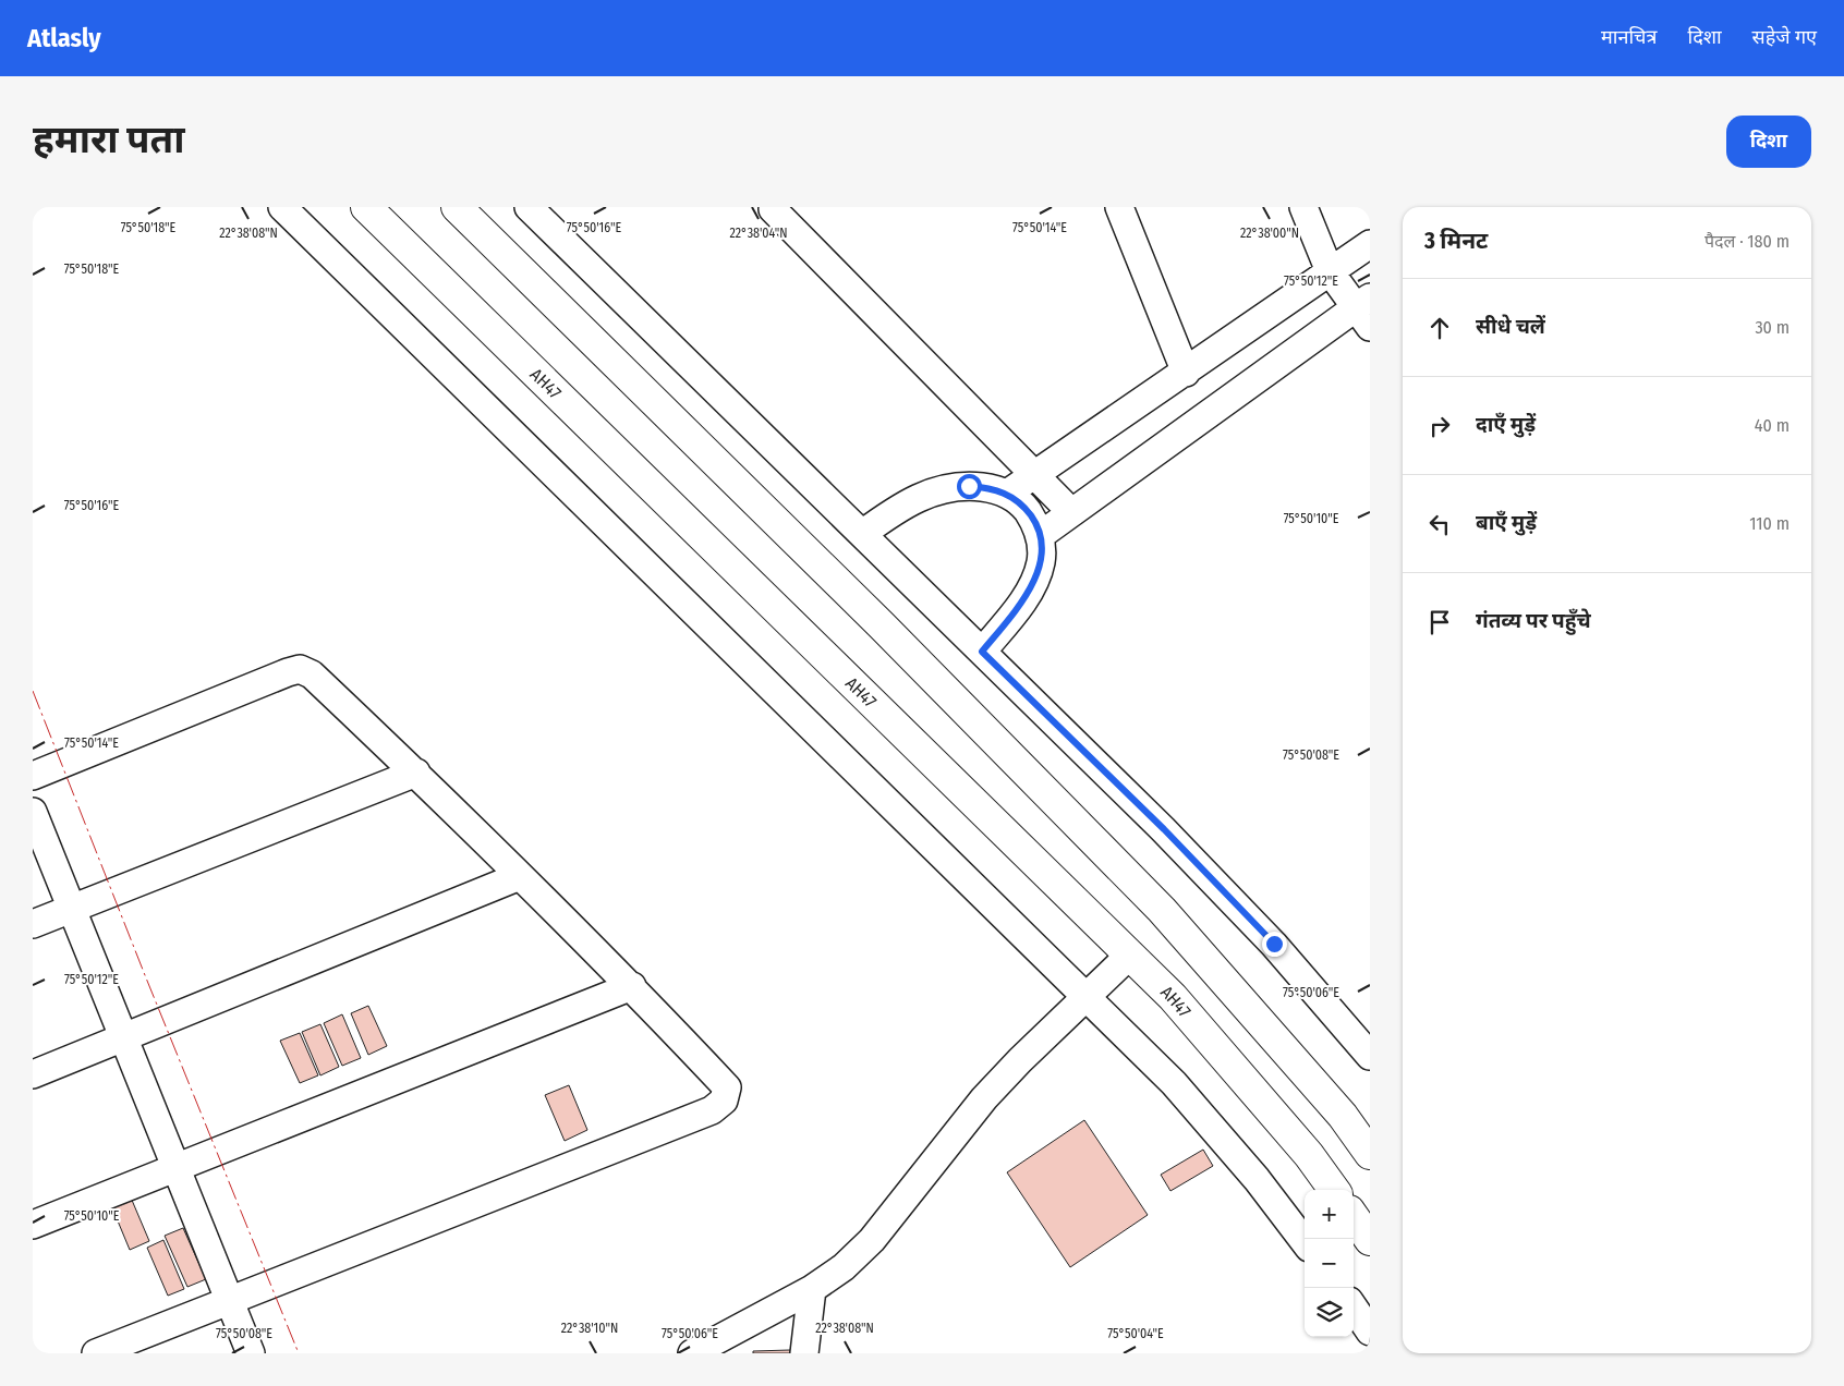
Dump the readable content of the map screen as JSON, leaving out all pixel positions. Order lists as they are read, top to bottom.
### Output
{
  "streets": {
    "highway": ["AH47"]
  },
  "page": {
    "header": "Atlasly",
    "nav": ["मानचित्र", "दिशा", "सहेजे गए"],
    "buttons": "दिशा",
    "title": "हमारा पता",
    "heading": ["3 मिनट", "पैदल · 180 m"],
    "list": [
      ["सीधे चलें", "30 m"],
      ["दाएँ मुड़ें", "40 m"],
      ["बाएँ मुड़ें", "110 m"],
      "गंतव्य पर पहुँचे"
    ],
    "map_buttons": ["+", "−"]
  },
  "coordinates": [
    "75°50'18\"E",
    "75°50'16\"E",
    "75°50'14\"E",
    "22°38'08\"N",
    "22°38'04\"N",
    "22°38'00\"N",
    "75°50'12\"E",
    "75°50'10\"E",
    "75°50'08\"E",
    "75°50'06\"E",
    "22°38'10\"N",
    "75°50'04\"E"
  ]
}
